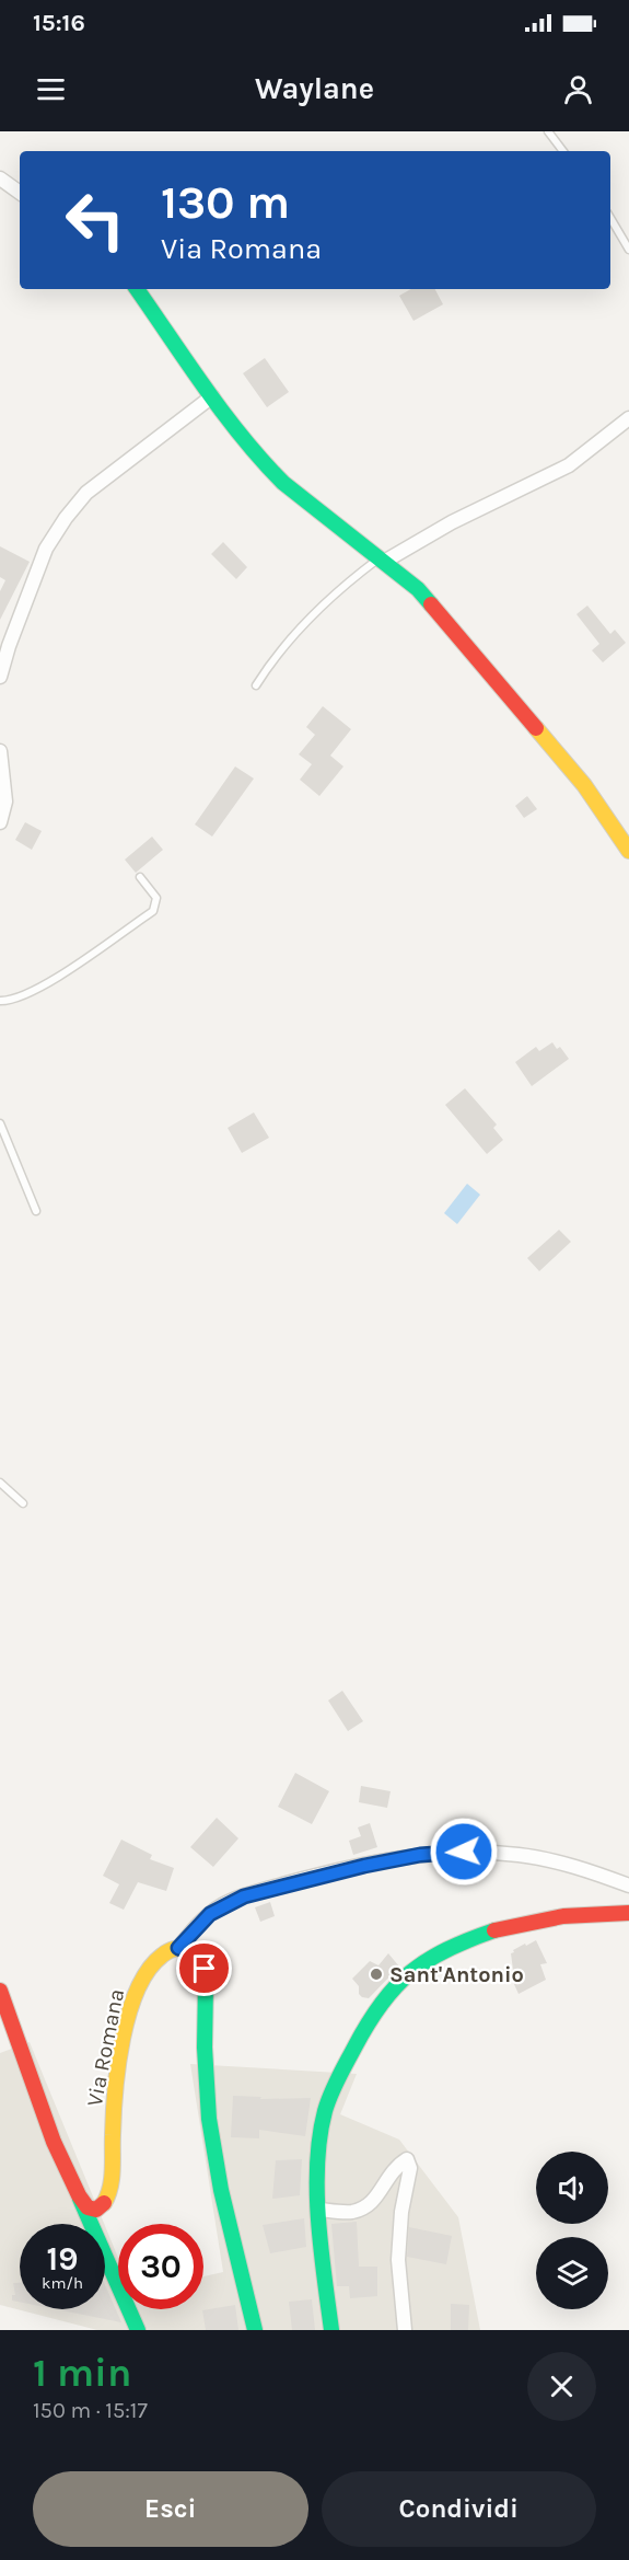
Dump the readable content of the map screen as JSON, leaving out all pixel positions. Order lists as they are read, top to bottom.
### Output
{
  "streets": {
    "street": ["Via Romana"]
  },
  "places": ["Sant'Antonio"],
  "page": {
    "status": "15:16",
    "header": "Waylane",
    "turn": ["130 m", "Via Romana"],
    "speed": "19 km/h",
    "limit": "30",
    "heading": ["1 min", "150 m · 15:17"],
    "buttons": ["Esci", "Condividi"]
  }
}
